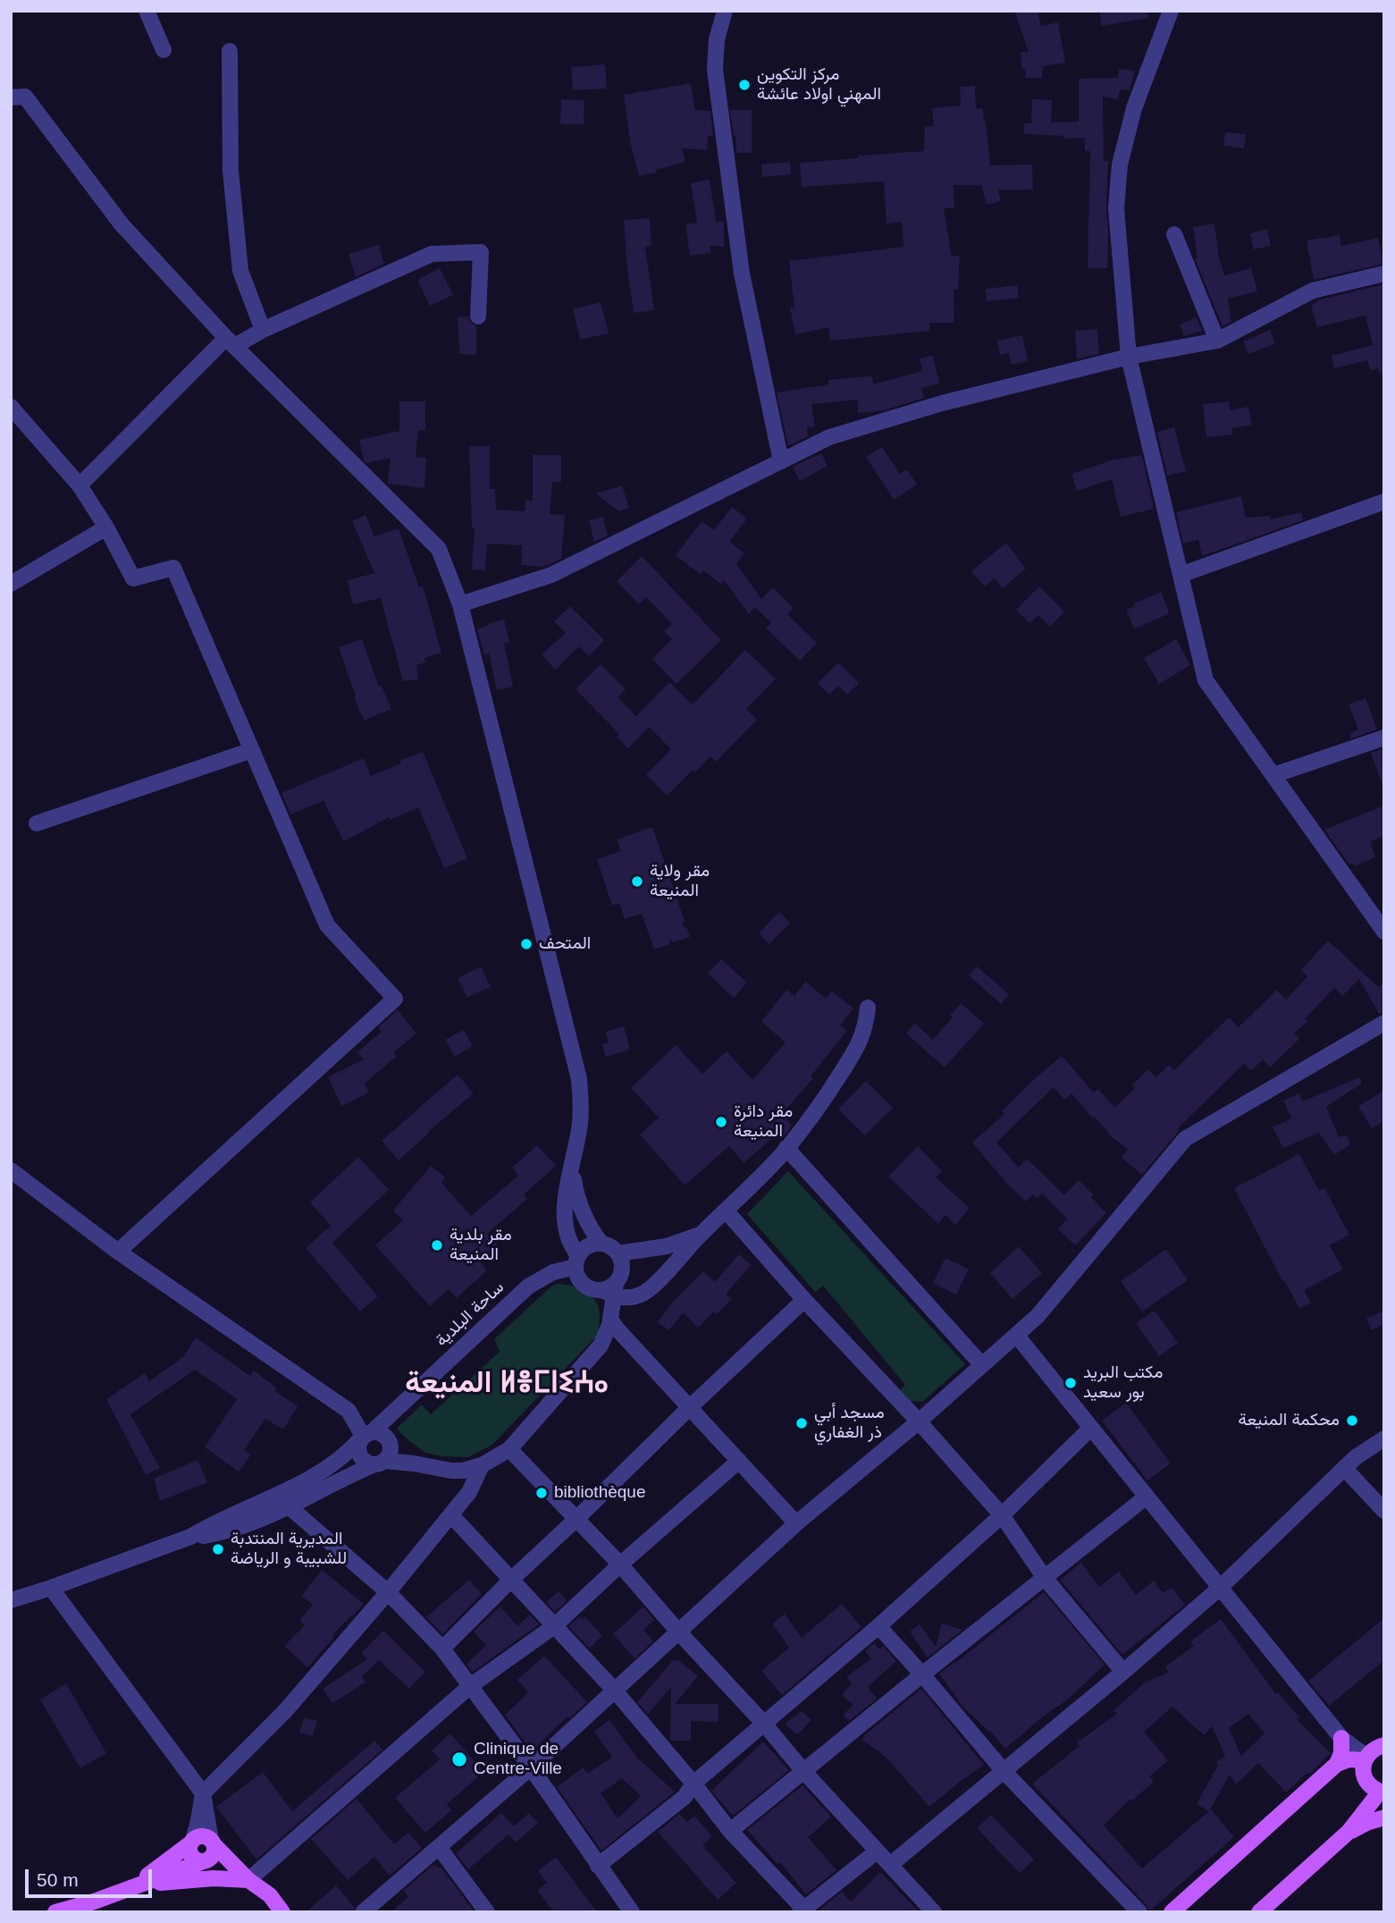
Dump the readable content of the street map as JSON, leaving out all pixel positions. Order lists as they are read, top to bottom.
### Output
{
  "streets": {
    "street": ["ساحة البلدية"]
  },
  "districts": ["المنيعة ⵍⴻⵎⵏⵉⵄⴰ"],
  "places": [
    "مركز التكوين المهني اولاد عائشة",
    "مقر ولاية المنيعة",
    "المتحف",
    "مقر دائرة المنيعة",
    "مقر بلدية المنيعة",
    "مكتب البريد بور سعيد",
    "محكمة المنيعة",
    "مسجد أبي ذر الغفاري",
    "bibliothèque",
    "المديرية المنتدبة للشبيبة و الرياضة",
    "Clinique de Centre-Ville"
  ],
  "scale_bar": "50 m"
}
